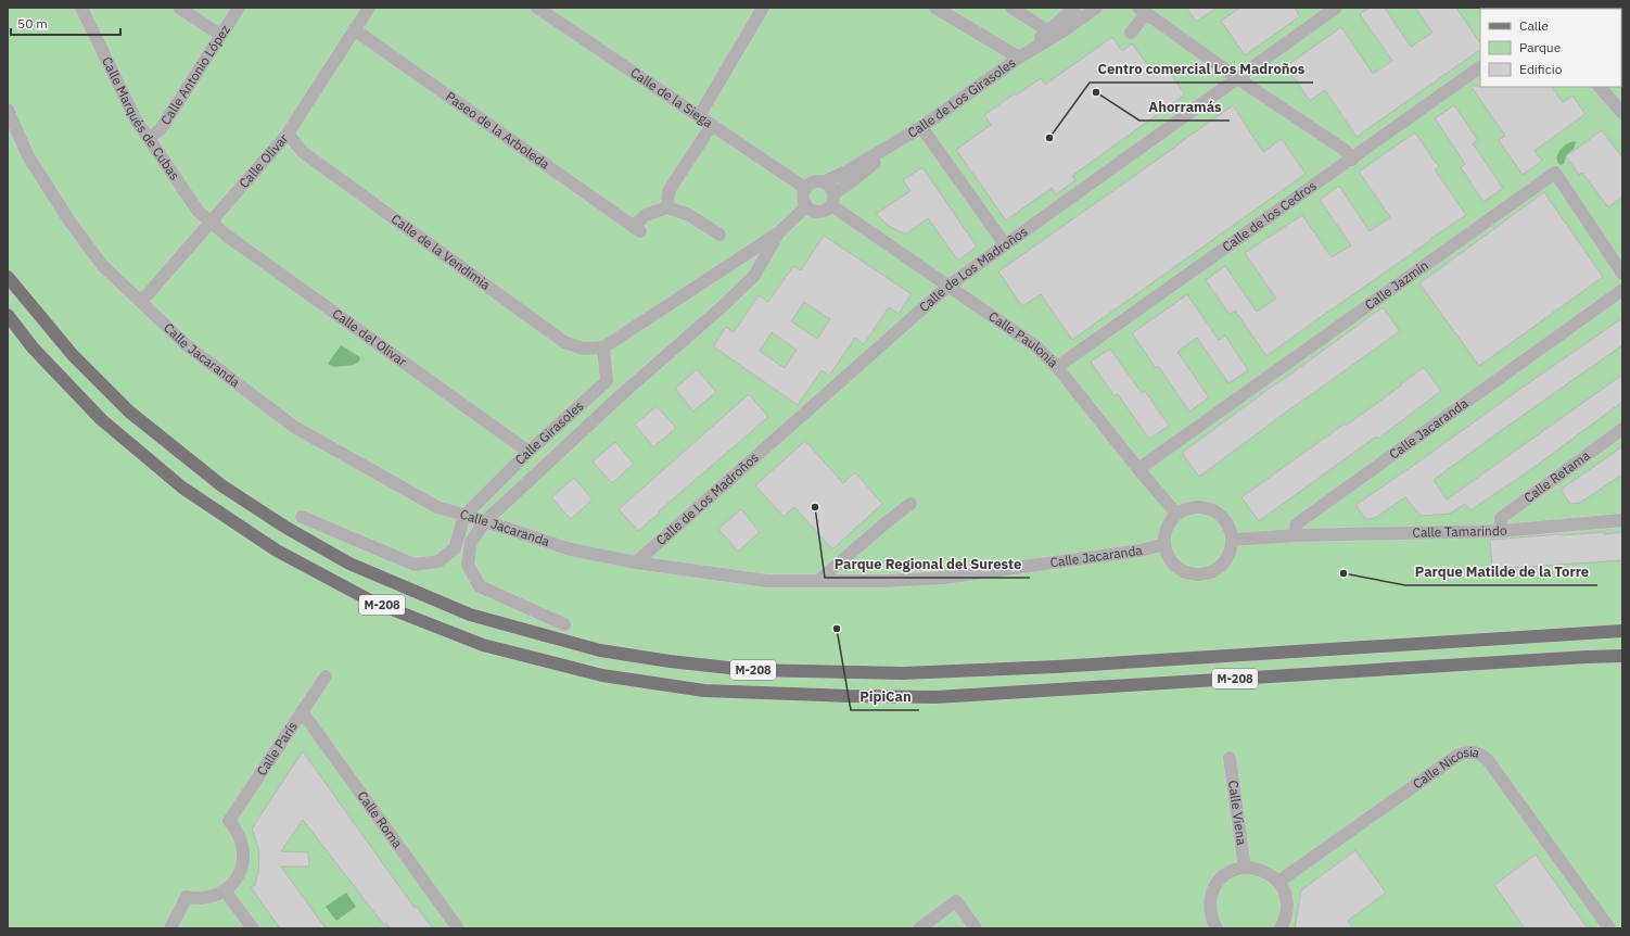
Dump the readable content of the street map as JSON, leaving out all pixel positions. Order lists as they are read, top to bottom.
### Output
{
  "streets": {
    "main road": ["M-208"],
    "street": [
      "Calle Antonio López",
      "Calle de la Siega",
      "Calle de Los Girasoles",
      "Calle Marqués de Cubas",
      "Paseo de la Arboleda",
      "Calle Olivar",
      "Calle de los Cedros",
      "Calle de la Vendimia",
      "Calle de Los Madroños",
      "Calle Jazmín",
      "Calle del Olivar",
      "Calle Paulonia",
      "Calle Jacaranda",
      "Calle Girasoles",
      "Calle Retama",
      "Calle Tamarindo",
      "Calle París",
      "Calle Nicosia",
      "Calle Viena",
      "Calle Roma"
    ]
  },
  "crossings": [
    ["Calle Antonio López", "Calle Marqués de Cubas"],
    ["Calle de la Siega", "Calle Paulonia"],
    ["Calle de la Siega", "Calle Girasoles"],
    ["Calle Marqués de Cubas", "Calle Olivar"],
    ["Calle Marqués de Cubas", "Calle del Olivar"],
    ["Paseo de la Arboleda", "Calle Olivar"],
    ["Calle Olivar", "Calle de la Vendimia"],
    ["Calle Olivar", "Calle del Olivar"],
    ["Calle Olivar", "Calle Jacaranda"],
    ["Calle de los Cedros", "Calle Paulonia"],
    ["Calle de la Vendimia", "Calle Girasoles"],
    ["Calle de Los Madroños", "Calle Paulonia"],
    ["Calle de Los Madroños", "Calle Jacaranda"],
    ["Calle Jazmín", "Calle Paulonia"],
    ["Calle del Olivar", "Calle Girasoles"],
    ["Calle Paulonia", "Calle Jacaranda"],
    ["Calle Paulonia", "Calle Girasoles"],
    ["Calle Jacaranda", "Calle Girasoles"],
    ["Calle Jacaranda", "Calle Tamarindo"],
    ["Calle Retama", "Calle Tamarindo"],
    ["Calle París", "Calle Roma"]
  ],
  "places": [
    "Ahorramás",
    "Centro comercial Los Madroños",
    "Parque Regional del Sureste",
    "Parque Matilde de la Torre",
    "PipiCan"
  ],
  "legend": ["Calle", "Parque", "Edificio"],
  "scale_bar": "50 m"
}
